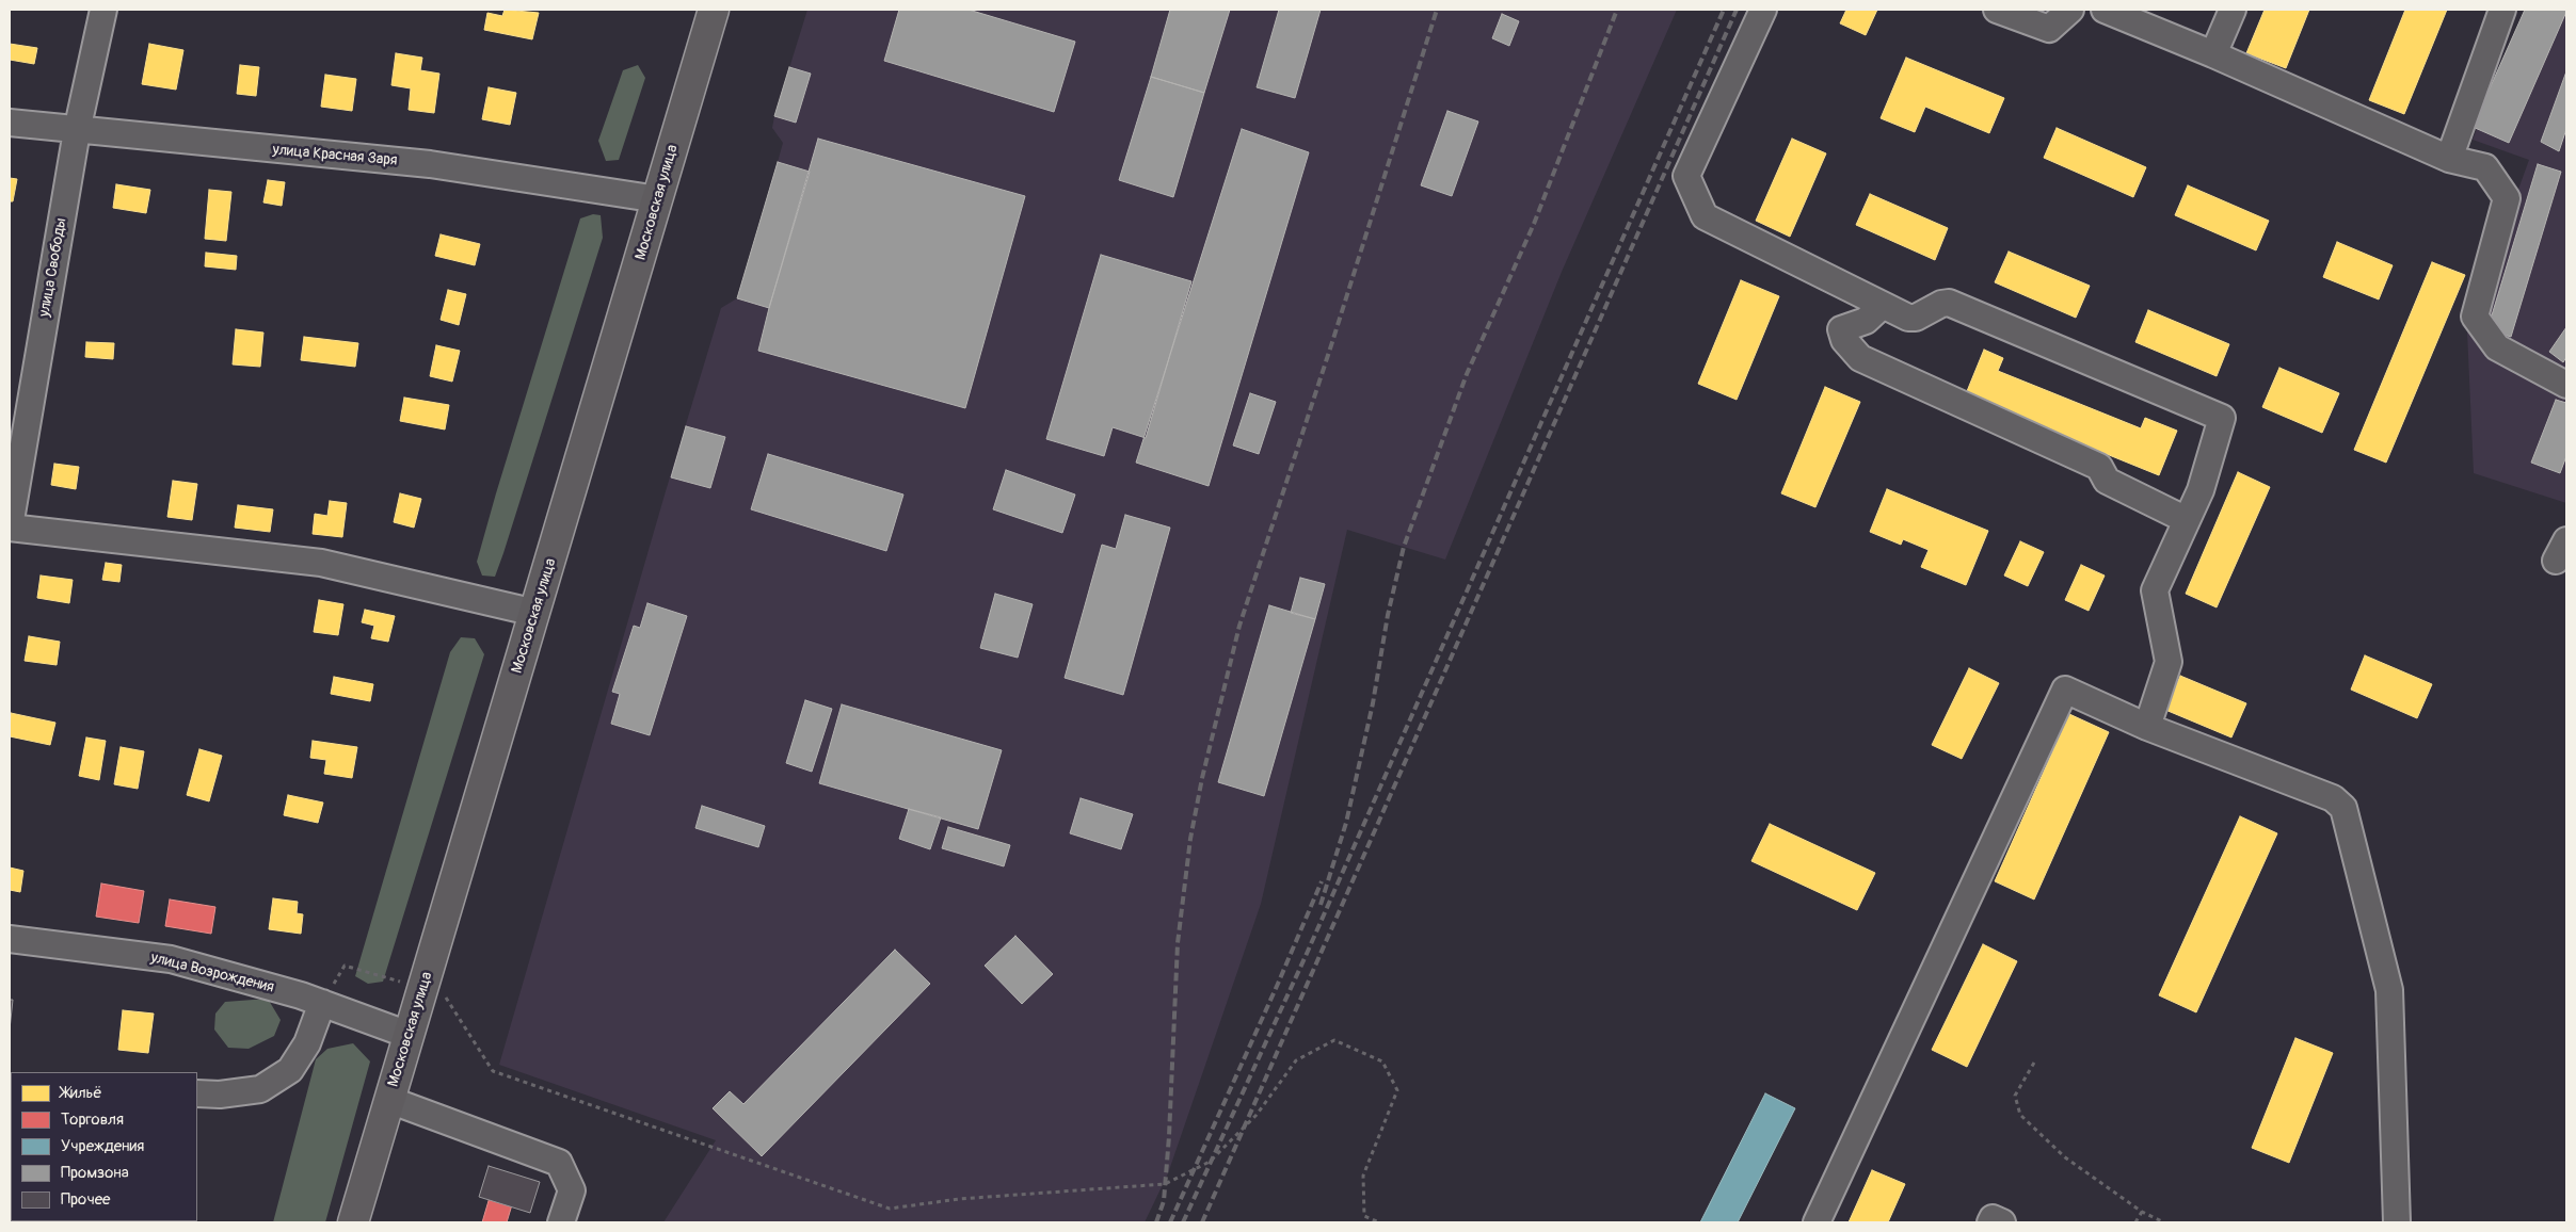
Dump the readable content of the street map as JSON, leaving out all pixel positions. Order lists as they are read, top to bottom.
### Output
{
  "streets": {
    "main road": ["Московская улица"],
    "street": ["улица Красная Заря", "улица Свободы", "улица Возрождения"]
  },
  "crossings": [
    ["улица Красная Заря", "Московская улица"],
    ["улица Красная Заря", "улица Свободы"],
    ["Московская улица", "улица Возрождения"]
  ],
  "legend": [
    "Жильё",
    "Торговля",
    "Учреждения",
    "Промзона",
    "Прочее"
  ]
}
